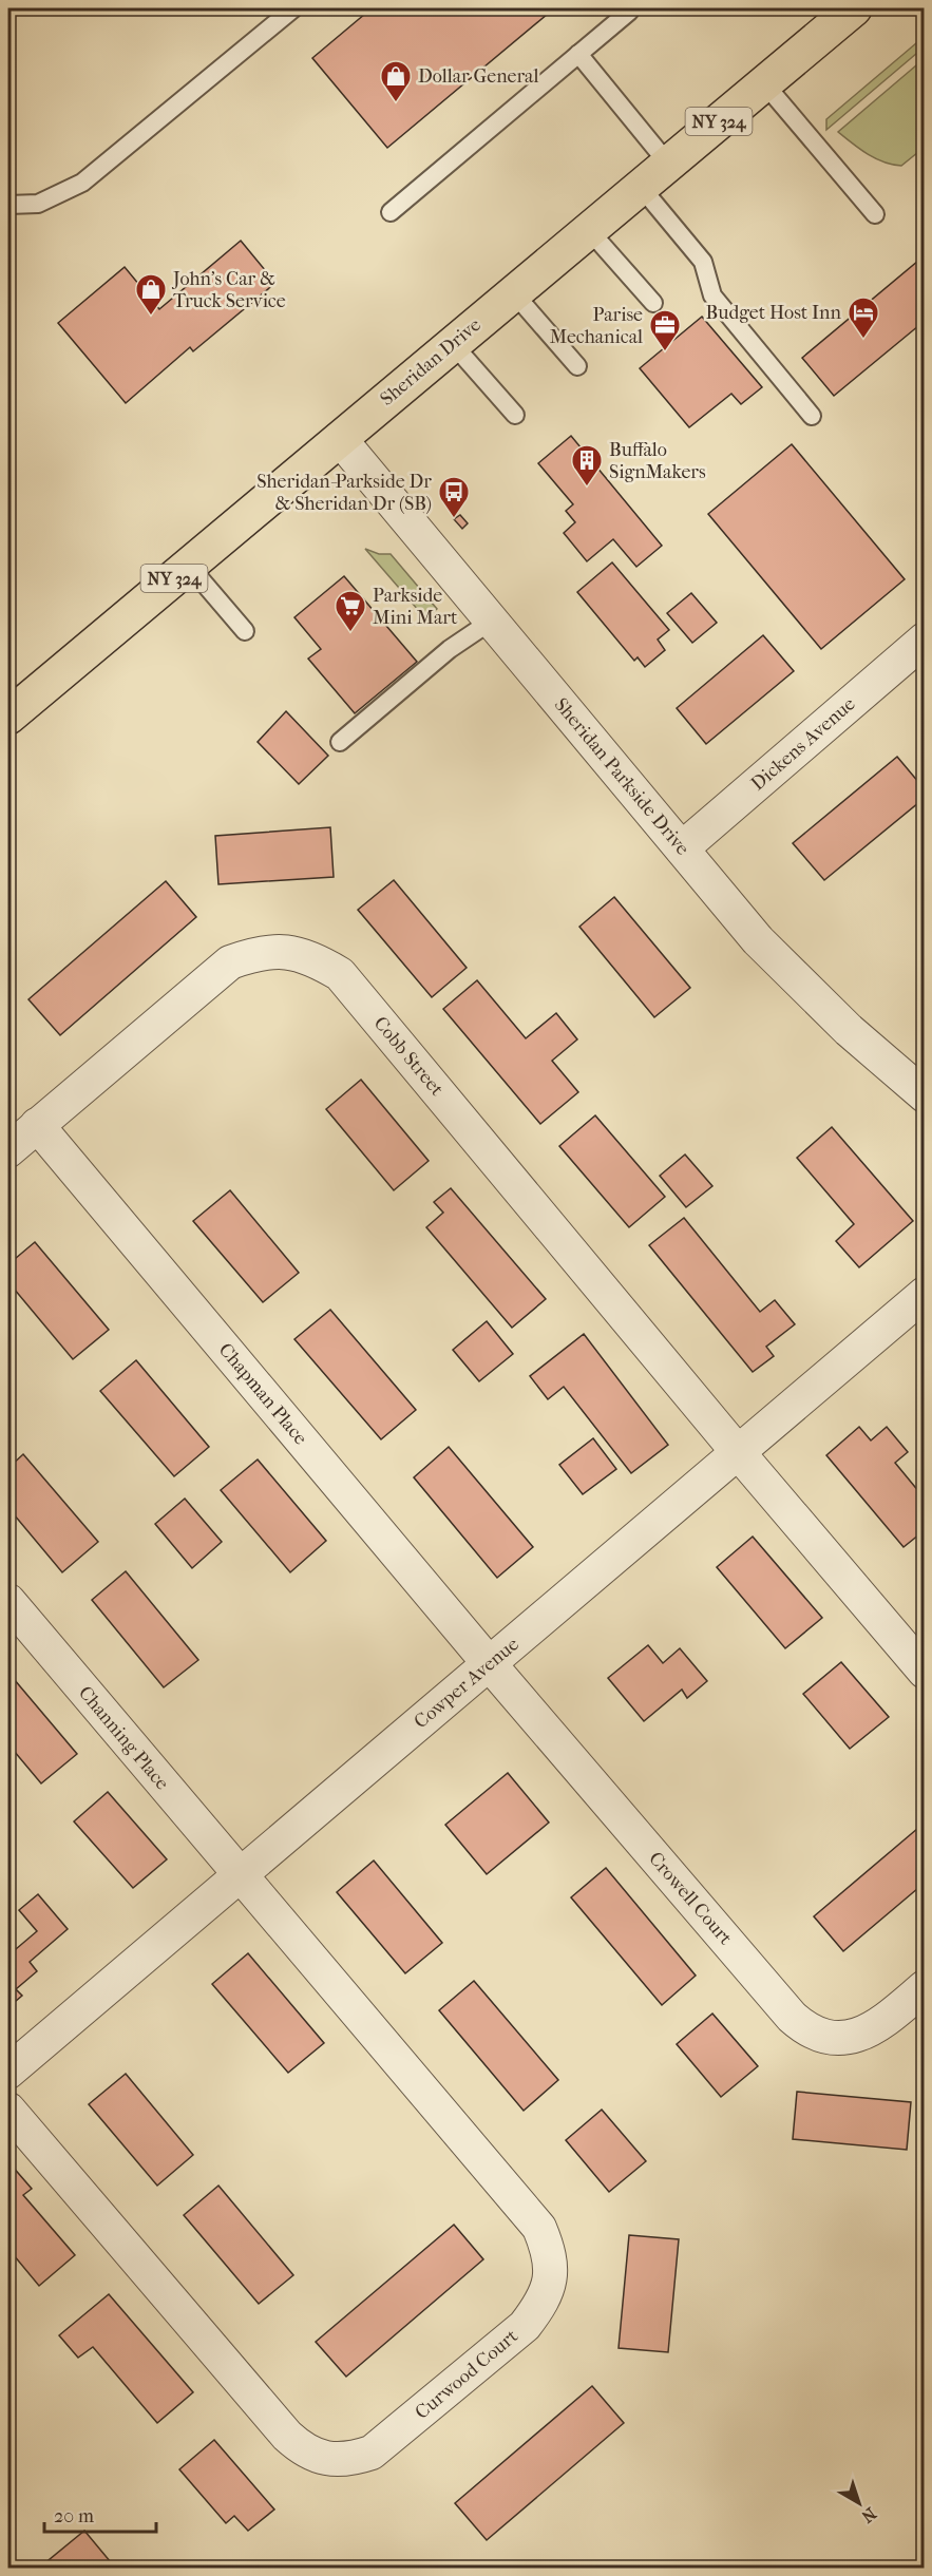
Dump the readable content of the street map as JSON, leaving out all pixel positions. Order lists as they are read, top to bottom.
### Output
{
  "streets": {
    "main road": ["NY 324", "Sheridan Drive"],
    "street": [
      "Dickens Avenue",
      "Sheridan Parkside Drive",
      "Cobb Street",
      "Chapman Place",
      "Cowper Avenue",
      "Channing Place",
      "Crowell Court",
      "Curwood Court"
    ]
  },
  "crossings": [
    ["Sheridan Drive", "Sheridan Parkside Drive"],
    ["Dickens Avenue", "Sheridan Parkside Drive"],
    ["Cobb Street", "Chapman Place"],
    ["Cobb Street", "Cowper Avenue"],
    ["Chapman Place", "Cowper Avenue"],
    ["Chapman Place", "Crowell Court"],
    ["Cowper Avenue", "Channing Place"],
    ["Cowper Avenue", "Crowell Court"],
    ["Cowper Avenue", "Curwood Court"],
    ["Channing Place", "Curwood Court"]
  ],
  "places": {
    "shop": ["Dollar General", "John's Car & Truck Service"],
    "hotel": ["Budget Host Inn"],
    "office": ["Parise Mechanical"],
    "building": ["Buffalo SignMakers"],
    "bus stop": ["Sheridan-Parkside Dr & Sheridan Dr (SB)"],
    "supermarket": ["Parkside Mini Mart"]
  },
  "scale_bar": "20 m",
  "north": "bottom right"
}
